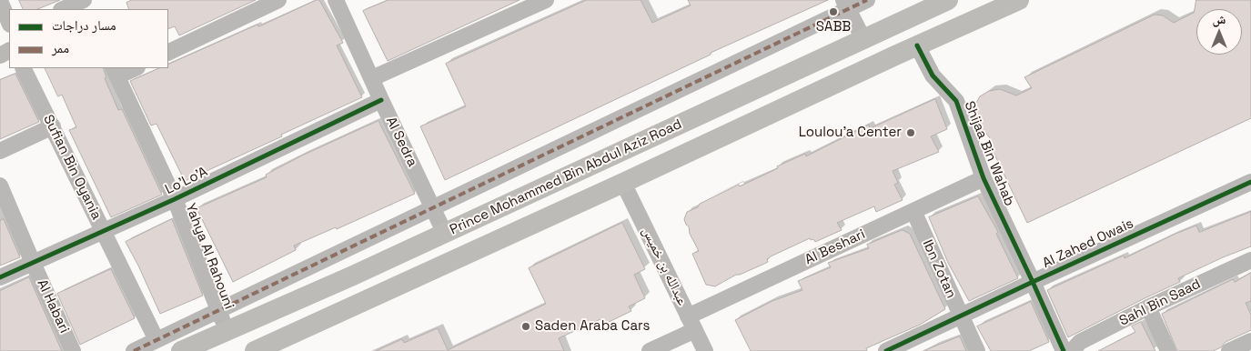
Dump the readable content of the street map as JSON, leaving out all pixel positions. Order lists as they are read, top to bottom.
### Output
{
  "streets": {
    "main road": ["Prince Mohammed Bin Abdul Aziz Road"],
    "street": [
      "Al Sedra",
      "Shijaa Bin Wahab",
      "Sufian Bin Oyania",
      "Lo'Lo'A",
      "Al Zahed Owais",
      "Al Beshari",
      "Yahya Al Rahouni",
      "عبدالله بن خميس",
      "Ibn Zotan",
      "Sahl Bin Saad",
      "Al Habari"
    ]
  },
  "crossings": [
    ["Al Sedra", "Prince Mohammed Bin Abdul Aziz Road"],
    ["Al Sedra", "Lo'Lo'A"],
    ["Shijaa Bin Wahab", "Prince Mohammed Bin Abdul Aziz Road"],
    ["Shijaa Bin Wahab", "Al Zahed Owais"],
    ["Shijaa Bin Wahab", "Al Beshari"],
    ["Sufian Bin Oyania", "Lo'Lo'A"],
    ["Prince Mohammed Bin Abdul Aziz Road", "Yahya Al Rahouni"],
    ["Prince Mohammed Bin Abdul Aziz Road", "عبدالله بن خميس"],
    ["Lo'Lo'A", "Yahya Al Rahouni"],
    ["Lo'Lo'A", "Al Habari"],
    ["Al Zahed Owais", "Ibn Zotan"],
    ["Al Beshari", "عبدالله بن خميس"],
    ["Al Beshari", "Ibn Zotan"]
  ],
  "places": ["SABB", "Loulou'a Center", "Saden Araba Cars"],
  "legend": ["مسار دراجات", "ممر"],
  "north": "top"
}
